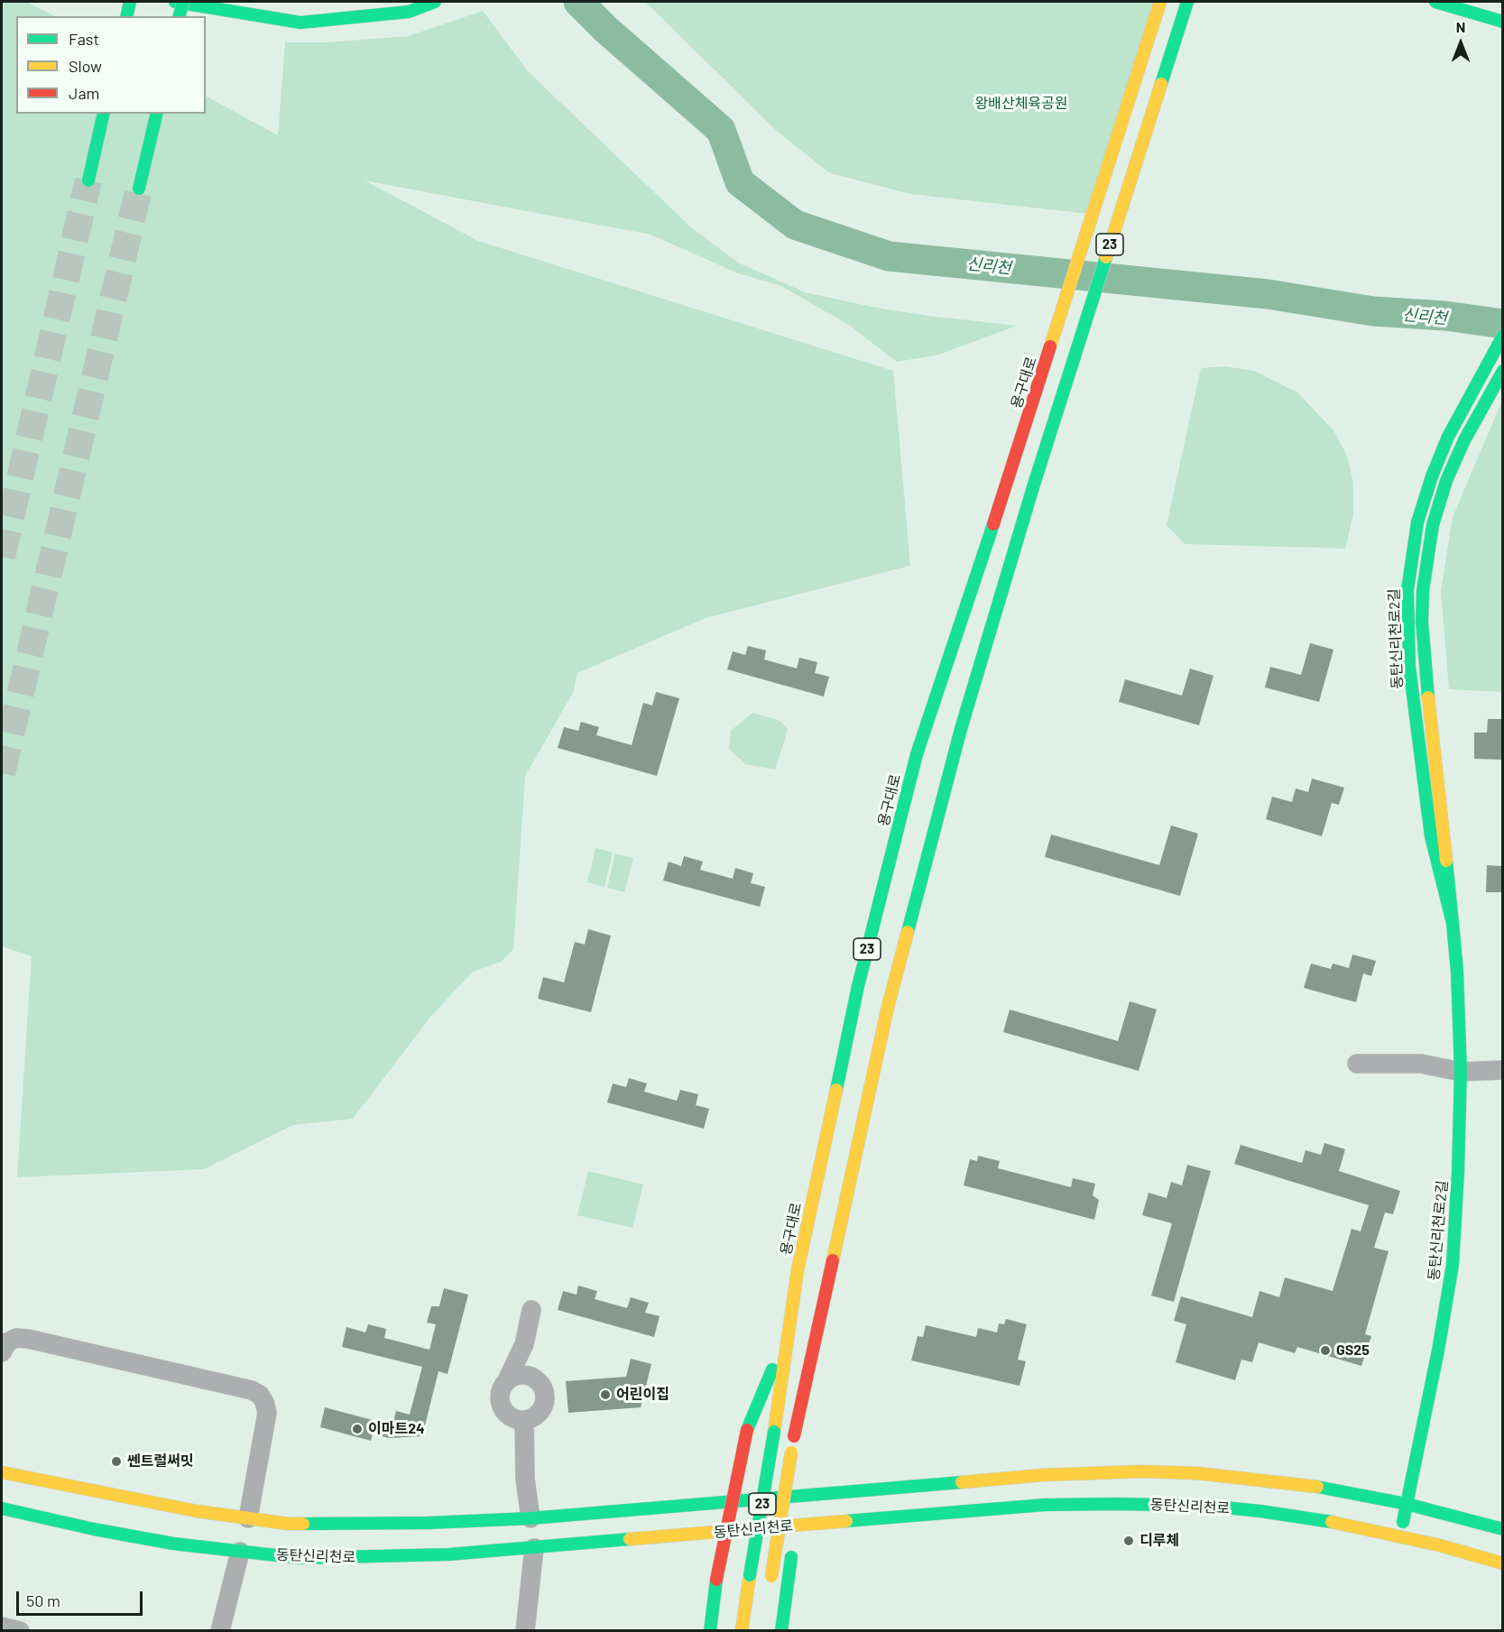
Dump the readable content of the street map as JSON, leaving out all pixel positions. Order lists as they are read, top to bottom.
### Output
{
  "streets": {
    "main road": [
      "23",
      "용구대로",
      "동탄신리천로2길",
      "동탄신리천로"
    ]
  },
  "crossings": [
    ["동탄신리천로2길", "동탄신리천로"]
  ],
  "water": ["신리천"],
  "parks": ["왕배산체육공원"],
  "places": [
    "GS25",
    "어린이집",
    "이마트24",
    "쎈트럴써밋",
    "디루체"
  ],
  "legend": ["Fast", "Slow", "Jam"],
  "scale_bar": "50 m",
  "north": "top"
}
